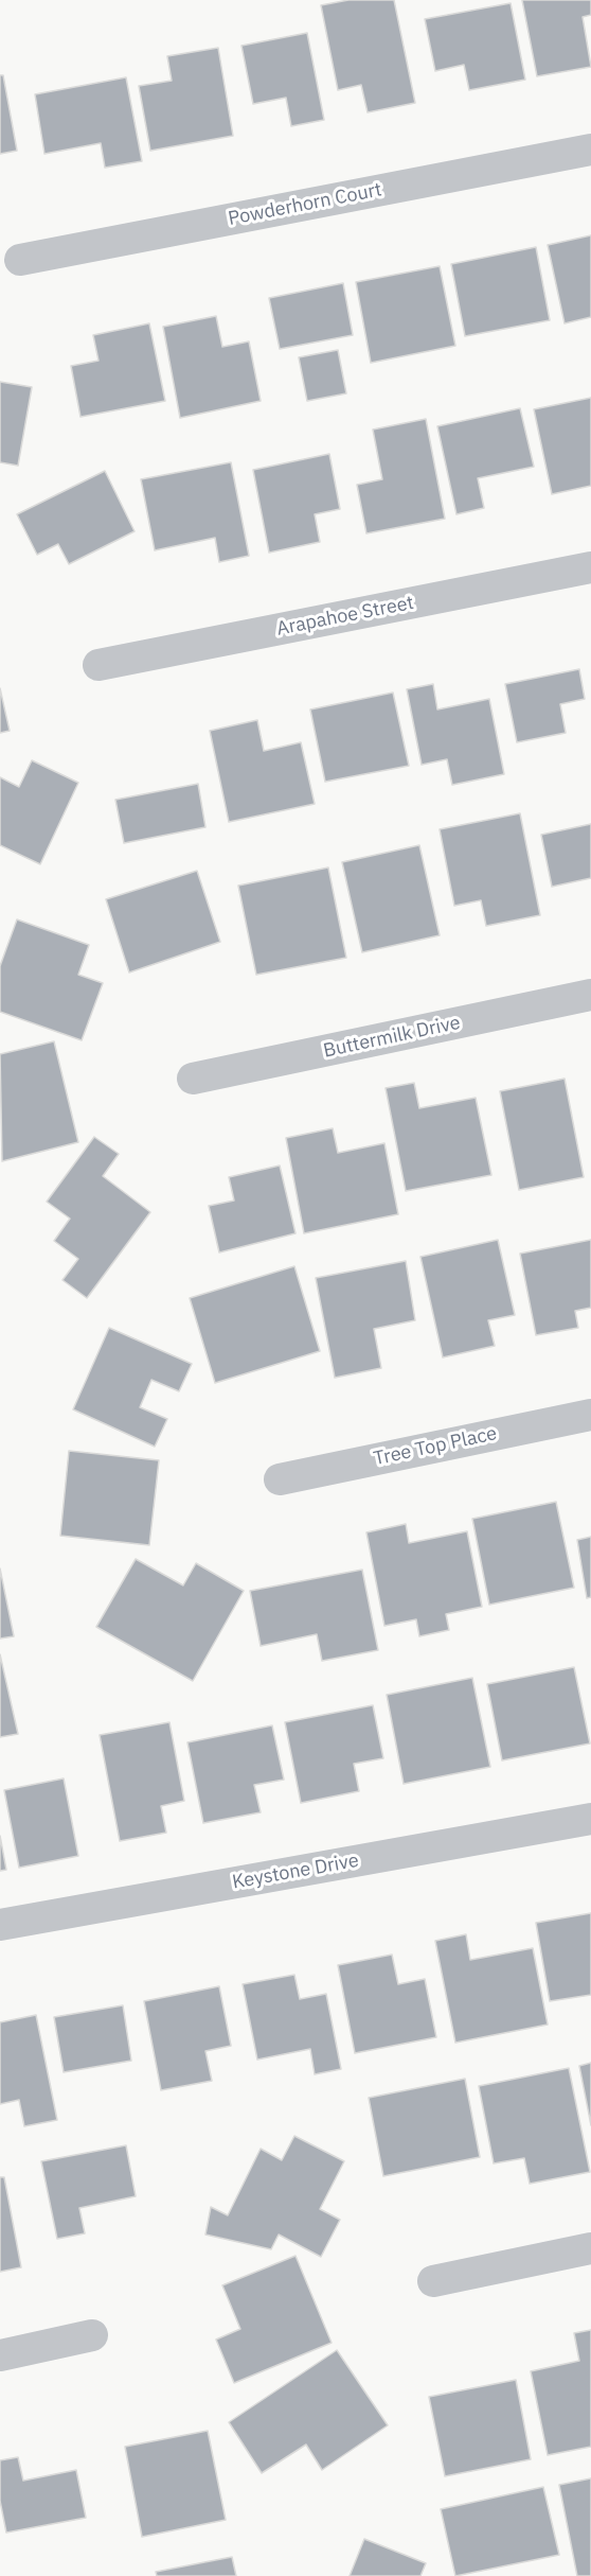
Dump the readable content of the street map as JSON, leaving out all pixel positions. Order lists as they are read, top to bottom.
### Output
{
  "streets": {
    "street": [
      "Powderhorn Court",
      "Arapahoe Street",
      "Buttermilk Drive",
      "Tree Top Place",
      "Keystone Drive"
    ]
  }
}
